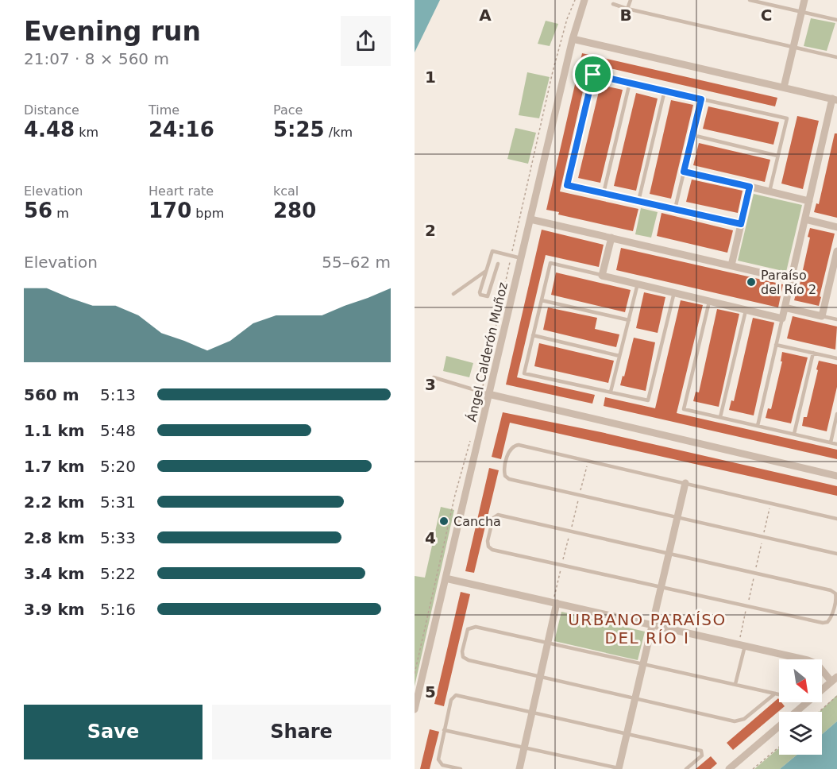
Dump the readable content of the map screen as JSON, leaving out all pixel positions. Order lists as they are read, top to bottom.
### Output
{
  "streets": {
    "street": ["Ángel Calderón Muñoz"]
  },
  "districts": ["URBANO PARAÍSO DEL RÍO I"],
  "places": ["Paraíso del Río 2", "Cancha"],
  "north": "bottom right",
  "page": {
    "heading": ["Evening run", "21:07 · 8 × 560 m"],
    "stats": [
      ["Distance", "4.48 km"],
      ["Time", "24:16"],
      ["Pace", "5:25 /km"],
      ["Elevation", "56 m"],
      ["Heart rate", "170 bpm"],
      ["kcal", "280"]
    ],
    "chart": ["Elevation", "55–62 m"],
    "list": [
      {
        "name": "560 m",
        "note": "5:13"
      },
      {
        "name": "1.1 km",
        "note": "5:48"
      },
      {
        "name": "1.7 km",
        "note": "5:20"
      },
      {
        "name": "2.2 km",
        "note": "5:31"
      },
      {
        "name": "2.8 km",
        "note": "5:33"
      },
      {
        "name": "3.4 km",
        "note": "5:22"
      },
      {
        "name": "3.9 km",
        "note": "5:16"
      }
    ],
    "buttons": ["Save", "Share"]
  },
  "grid": {
    "columns": ["A", "B", "C"],
    "rows": [
      "1",
      "2",
      "3",
      "4",
      "5"
    ]
  }
}
